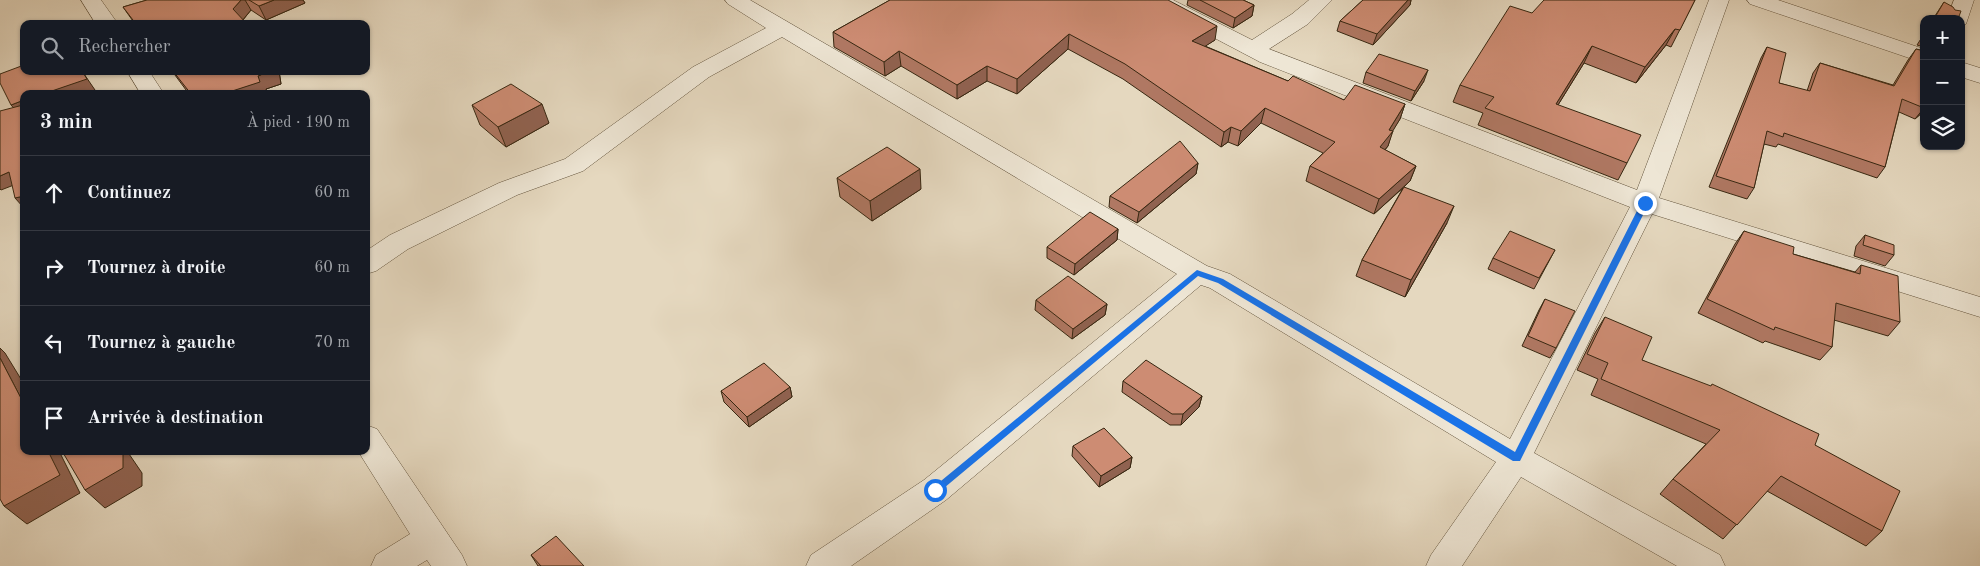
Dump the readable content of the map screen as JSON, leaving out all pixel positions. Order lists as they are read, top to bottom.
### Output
{
  "page": {
    "map_buttons": ["+", "−"],
    "search": "Rechercher",
    "heading": ["3 min", "À pied · 190 m"],
    "list": [
      ["Continuez", "60 m"],
      ["Tournez à droite", "60 m"],
      ["Tournez à gauche", "70 m"],
      "Arrivée à destination"
    ]
  }
}
